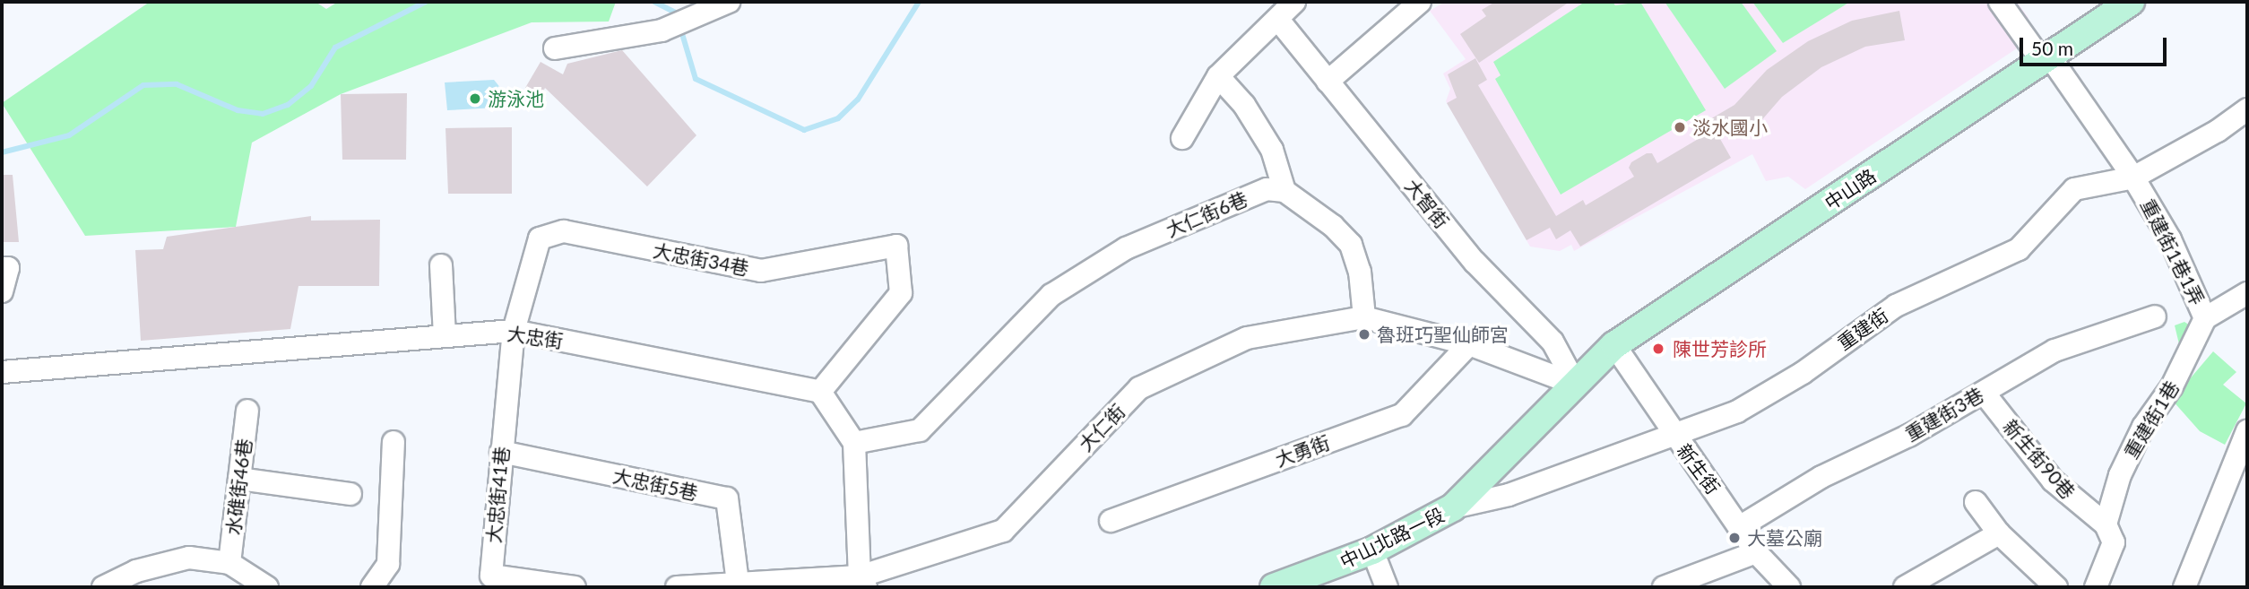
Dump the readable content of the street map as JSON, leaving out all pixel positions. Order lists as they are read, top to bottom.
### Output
{
  "streets": {
    "main road": ["中山路", "中山北路一段"],
    "street": [
      "大智街",
      "大仁街6巷",
      "重建街1巷1弄",
      "大忠街34巷",
      "重建街",
      "大忠街",
      "重建街3巷",
      "重建街1巷",
      "大仁街",
      "大勇街",
      "新生街90巷",
      "新生街",
      "大忠街5巷",
      "水碓街46巷",
      "大忠街41巷"
    ]
  },
  "crossings": [
    ["中山路", "大智街"],
    ["中山路", "重建街1巷1弄"],
    ["中山路", "大仁街"],
    ["中山路", "新生街"],
    ["中山路", "中山北路一段"],
    ["大智街", "大仁街"],
    ["大智街", "中山北路一段"],
    ["重建街1巷1弄", "重建街"],
    ["重建街1巷1弄", "重建街1巷"],
    ["大忠街34巷", "大忠街"],
    ["大忠街34巷", "大忠街41巷"],
    ["重建街", "新生街"],
    ["重建街", "中山北路一段"],
    ["大忠街", "大忠街41巷"],
    ["重建街3巷", "新生街90巷"],
    ["重建街3巷", "新生街"],
    ["重建街1巷", "新生街90巷"],
    ["大仁街", "大勇街"],
    ["大仁街", "中山北路一段"],
    ["大忠街5巷", "大忠街41巷"]
  ],
  "places": [
    "游泳池",
    "淡水國小",
    "魯班巧聖仙師宮",
    "陳世芳診所",
    "大墓公廟"
  ],
  "scale_bar": "50 m"
}
